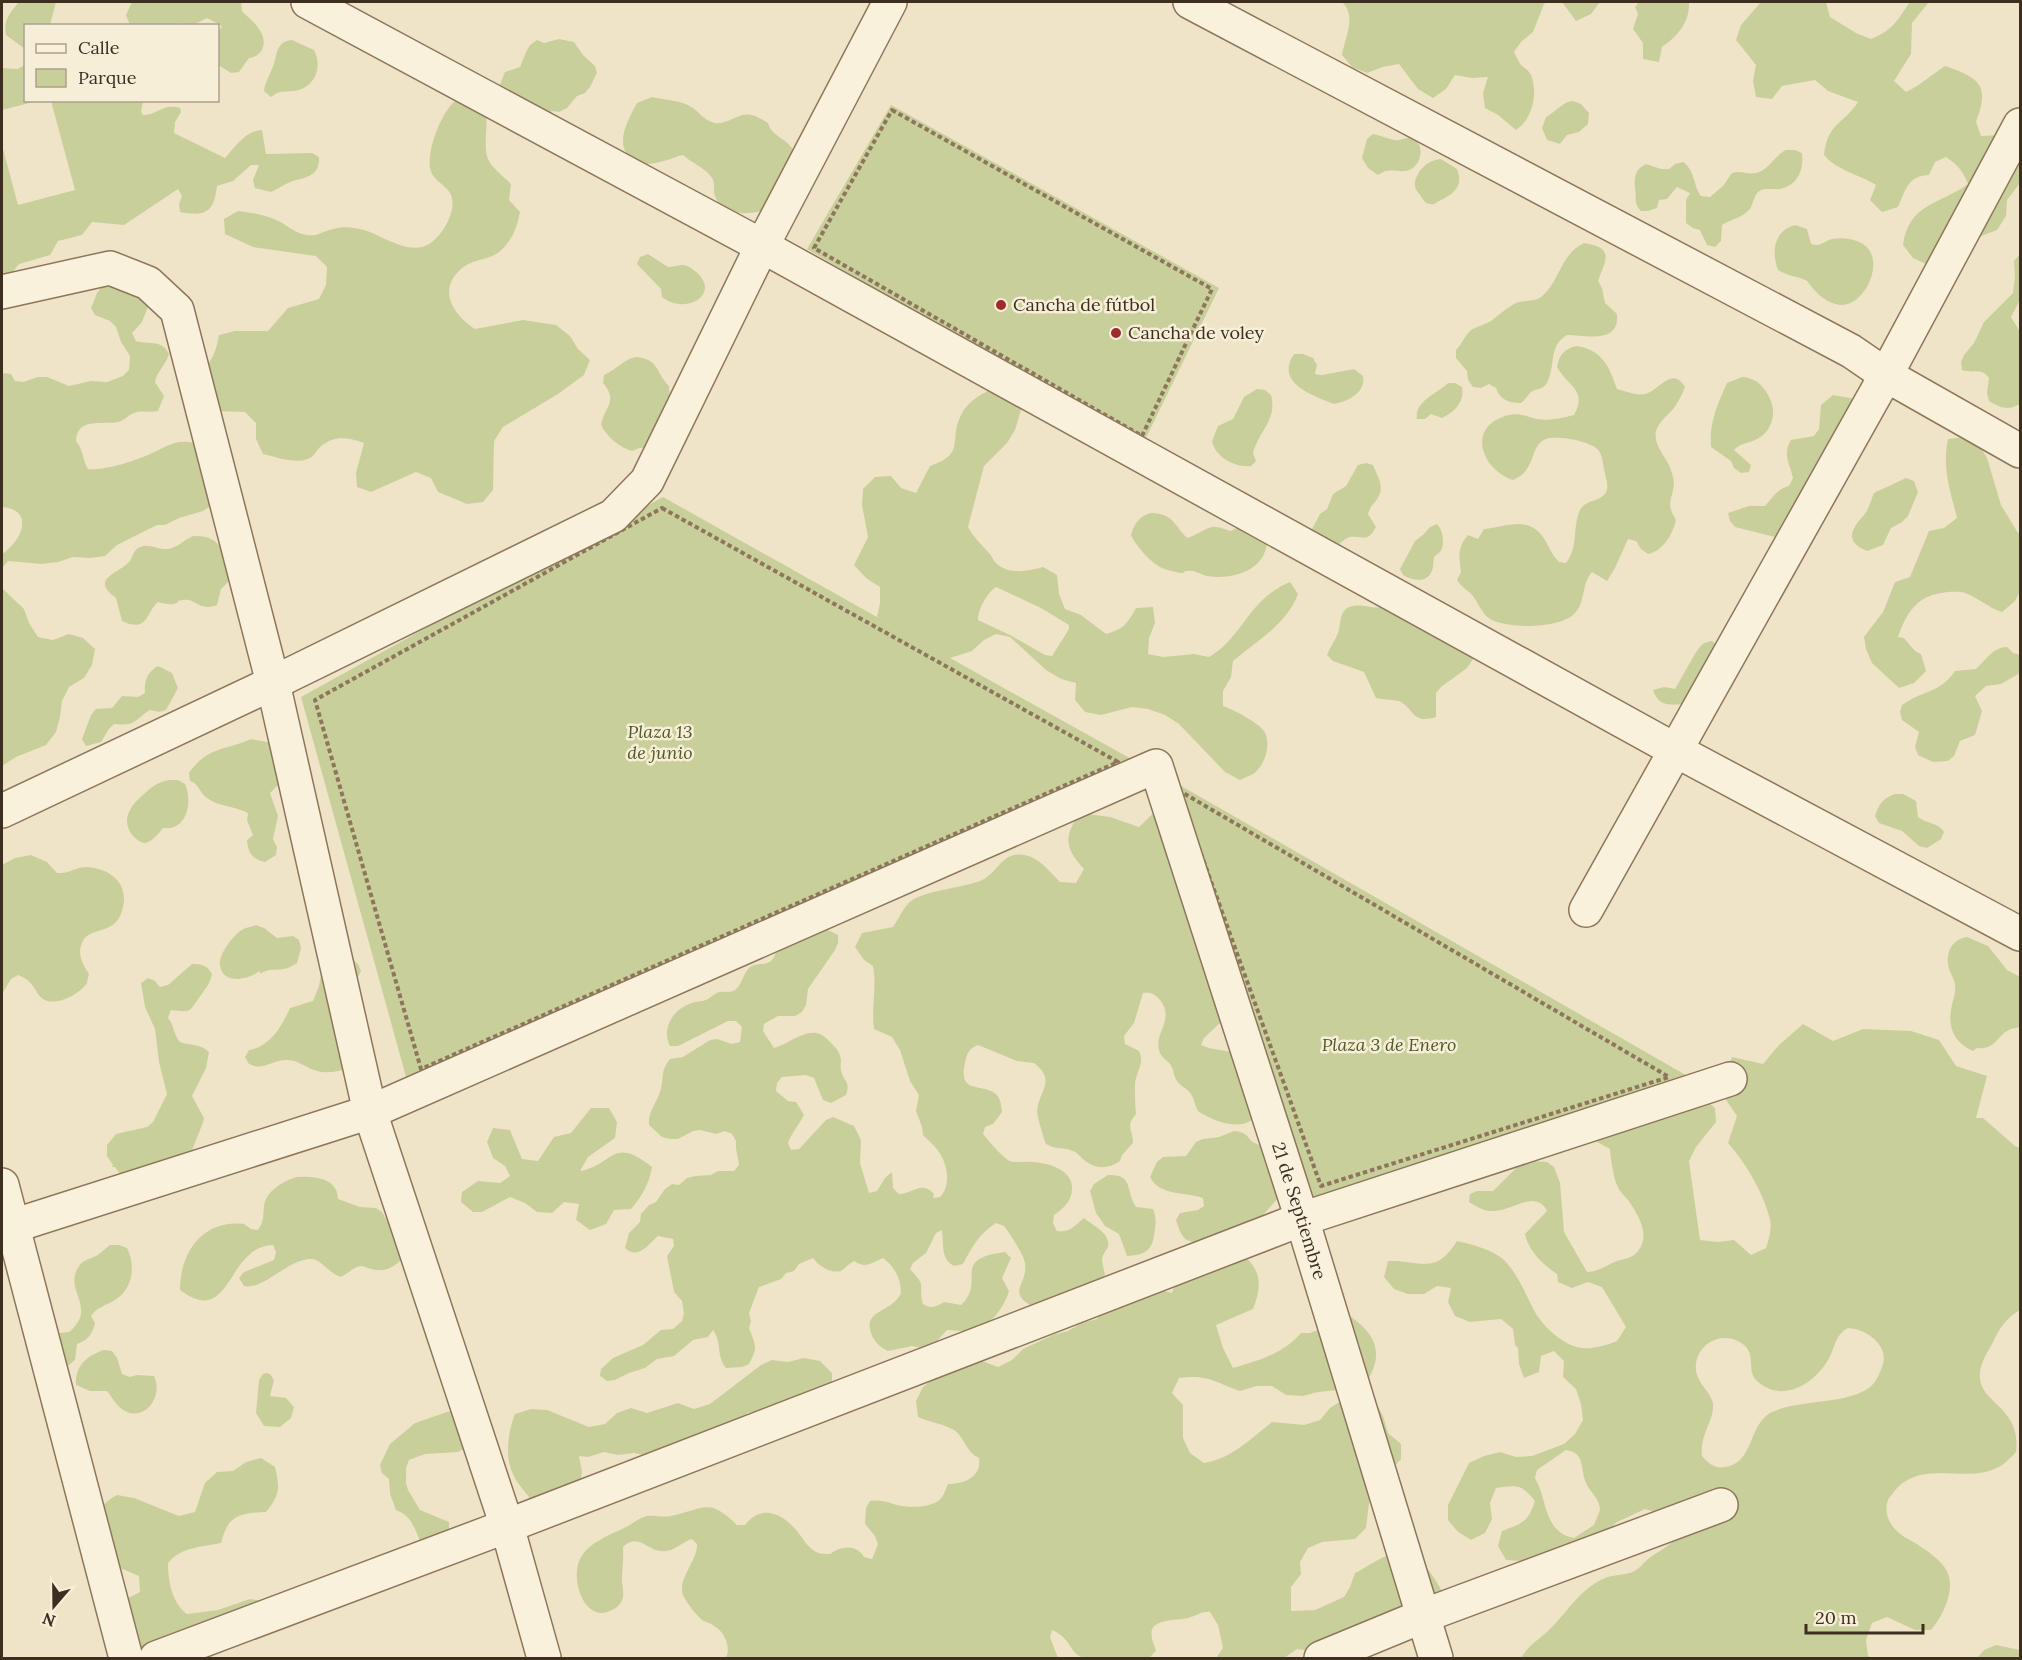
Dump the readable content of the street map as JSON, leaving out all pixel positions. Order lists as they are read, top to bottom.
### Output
{
  "streets": {
    "street": ["21 de Septiembre"]
  },
  "parks": ["Plaza 13 de junio", "Plaza 3 de Enero"],
  "places": ["Cancha de fútbol", "Cancha de voley"],
  "legend": ["Calle", "Parque"],
  "scale_bar": "20 m",
  "north": "bottom"
}
